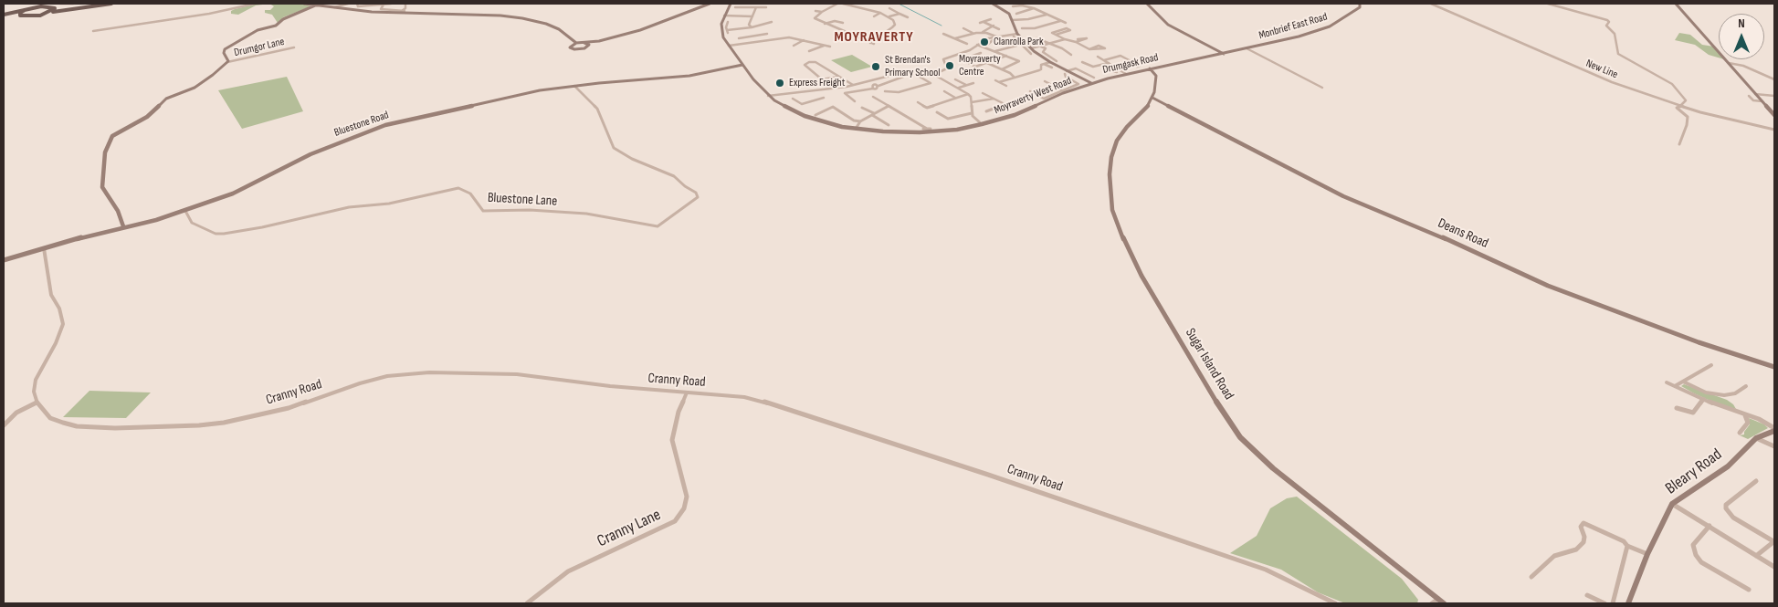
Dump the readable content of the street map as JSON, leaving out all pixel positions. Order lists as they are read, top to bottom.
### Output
{
  "streets": {
    "street": [
      "Monbrief East Road",
      "Drumgor Lane",
      "Drumgask Road",
      "New Line",
      "Moyraverty West Road",
      "Bluestone Road",
      "Bluestone Lane",
      "Deans Road",
      "Sugar Island Road",
      "Cranny Road",
      "Bleary Road",
      "Cranny Lane"
    ]
  },
  "crossings": [
    ["Monbrief East Road", "Drumgask Road"],
    ["Drumgask Road", "Moyraverty West Road"],
    ["Drumgask Road", "Sugar Island Road"],
    ["Moyraverty West Road", "Bluestone Road"],
    ["Bluestone Road", "Bluestone Lane"],
    ["Deans Road", "Sugar Island Road"],
    ["Cranny Road", "Cranny Lane"]
  ],
  "districts": ["MOYRAVERTY"],
  "places": [
    "Clanrolla Park",
    "Moyraverty Centre",
    "St Brendan's Primary School",
    "Express Freight"
  ],
  "north": "top"
}
